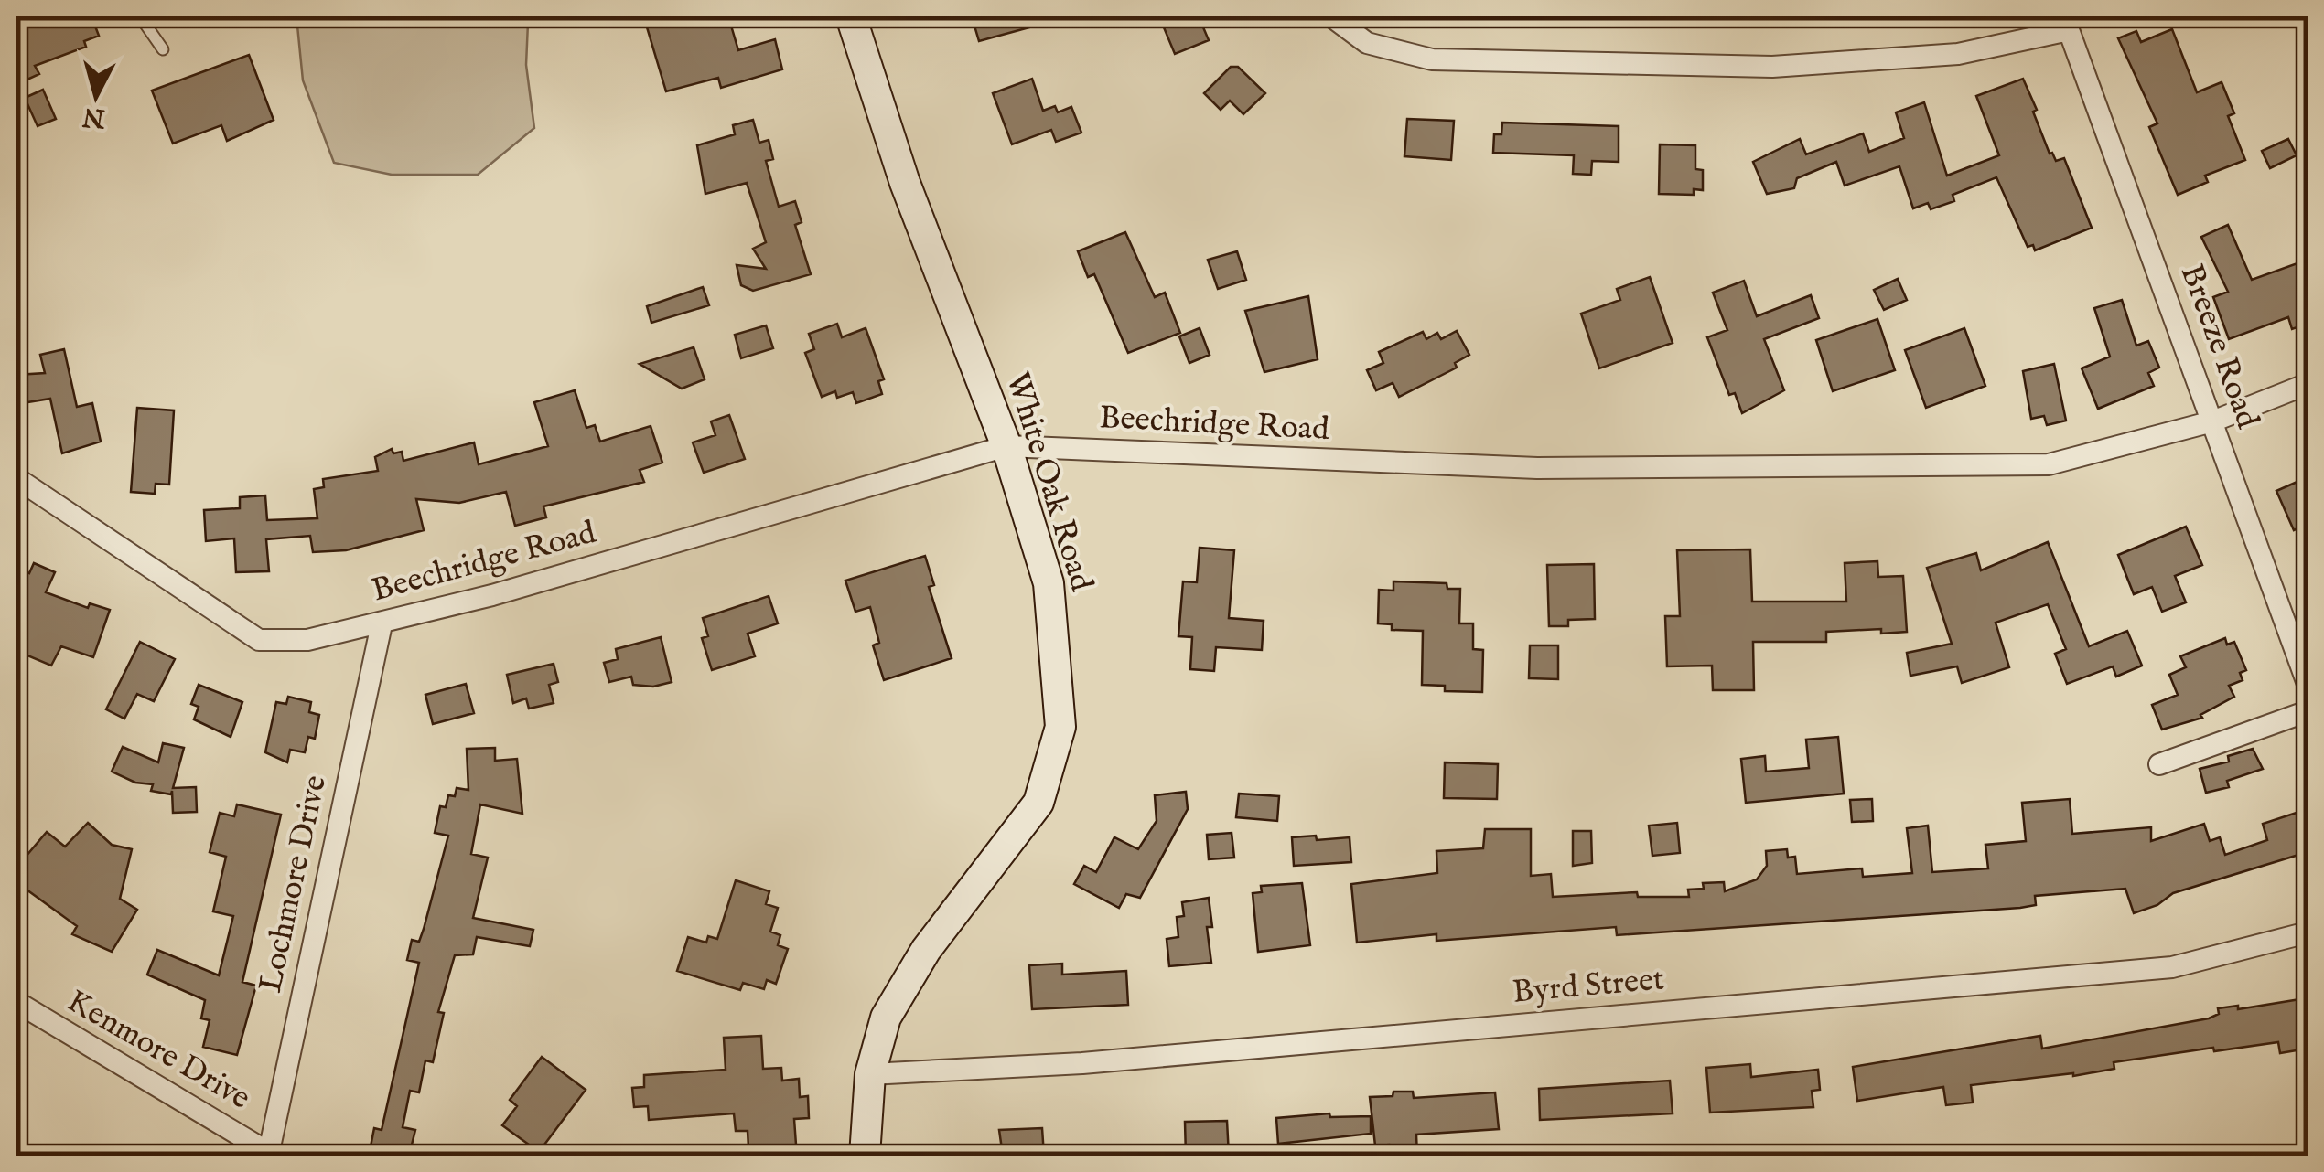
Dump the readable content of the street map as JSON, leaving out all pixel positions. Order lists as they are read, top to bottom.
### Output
{
  "streets": {
    "street": [
      "Breeze Road",
      "Beechridge Road",
      "White Oak Road",
      "Lochmore Drive",
      "Byrd Street",
      "Kenmore Drive"
    ]
  },
  "crossings": [
    ["Breeze Road", "Beechridge Road"],
    ["Beechridge Road", "White Oak Road"],
    ["Beechridge Road", "Lochmore Drive"],
    ["White Oak Road", "Byrd Street"],
    ["Lochmore Drive", "Kenmore Drive"]
  ],
  "north": "bottom"
}
